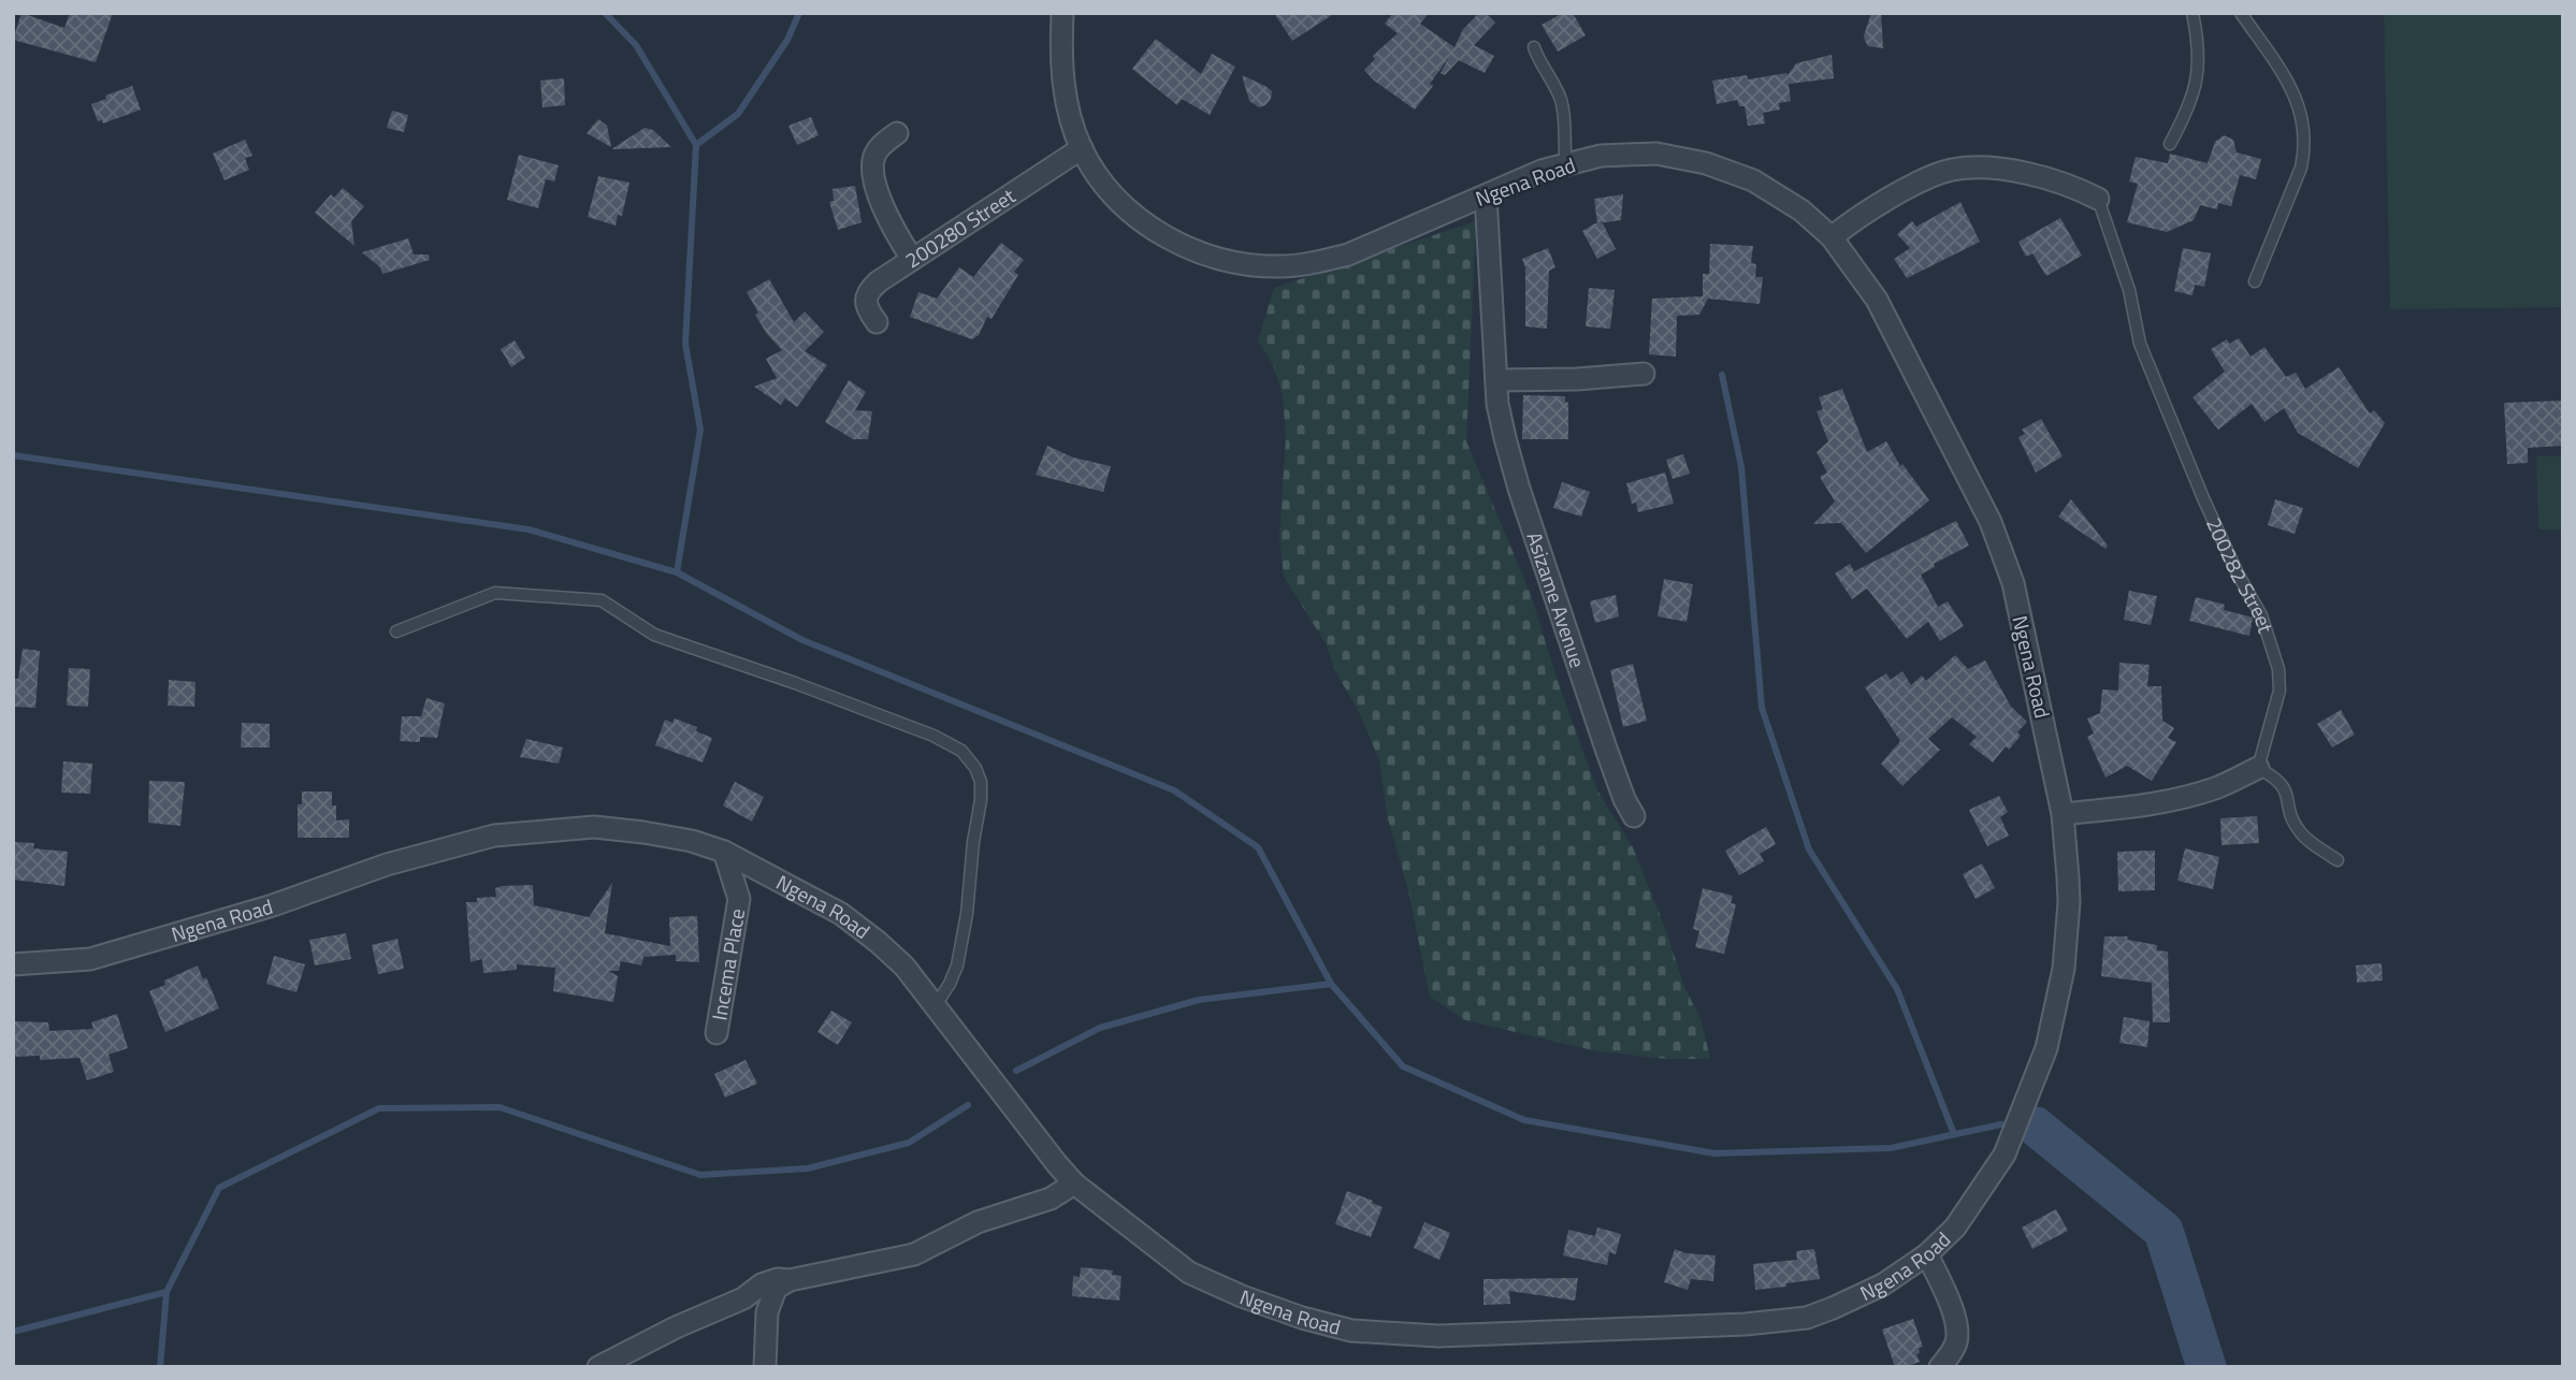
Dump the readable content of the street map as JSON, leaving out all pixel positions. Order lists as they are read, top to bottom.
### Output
{
  "streets": {
    "street": [
      "Ngena Road",
      "200280 Street",
      "Asizame Avenue",
      "Incema Place"
    ],
    "lane": ["200282 Street"]
  },
  "crossings": [
    ["Ngena Road", "200280 Street"],
    ["Ngena Road", "Asizame Avenue"],
    ["Ngena Road", "Incema Place"]
  ]
}
